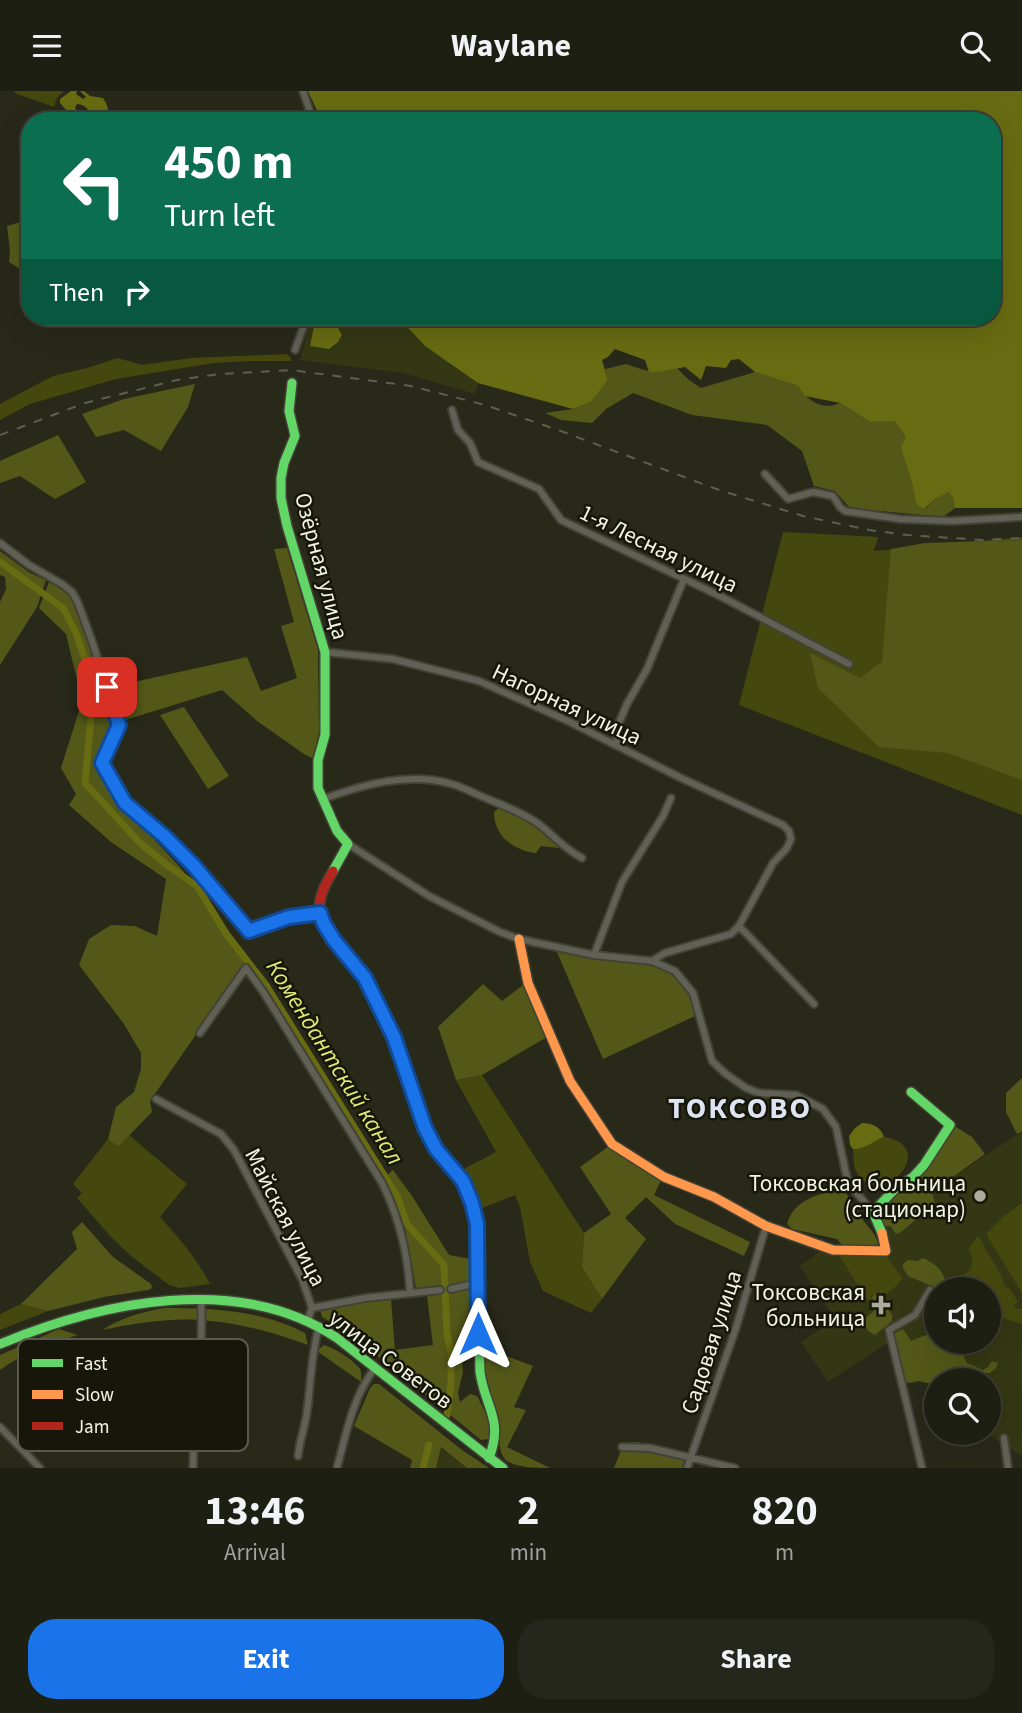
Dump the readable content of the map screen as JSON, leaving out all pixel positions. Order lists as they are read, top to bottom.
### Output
{
  "streets": {
    "street": [
      "1-я Лесная улица",
      "Озёрная улица",
      "Нагорная улица",
      "Майская улица",
      "Садовая улица",
      "улица Советов"
    ]
  },
  "crossings": [
    ["Озёрная улица", "Нагорная улица"]
  ],
  "districts": ["ТОКСОВО"],
  "water": ["Комендантский канал"],
  "places": {
    "other": ["Токсовская больница (стационар)"],
    "health": ["Токсовская больница"]
  },
  "legend": ["Fast", "Slow", "Jam"],
  "page": {
    "header": "Waylane",
    "turn": ["450 m", "Turn left"],
    "then": "Then",
    "eta": [
      "13:46",
      "Arrival",
      "2",
      "min",
      "820",
      "m"
    ],
    "buttons": ["Exit", "Share"]
  }
}
